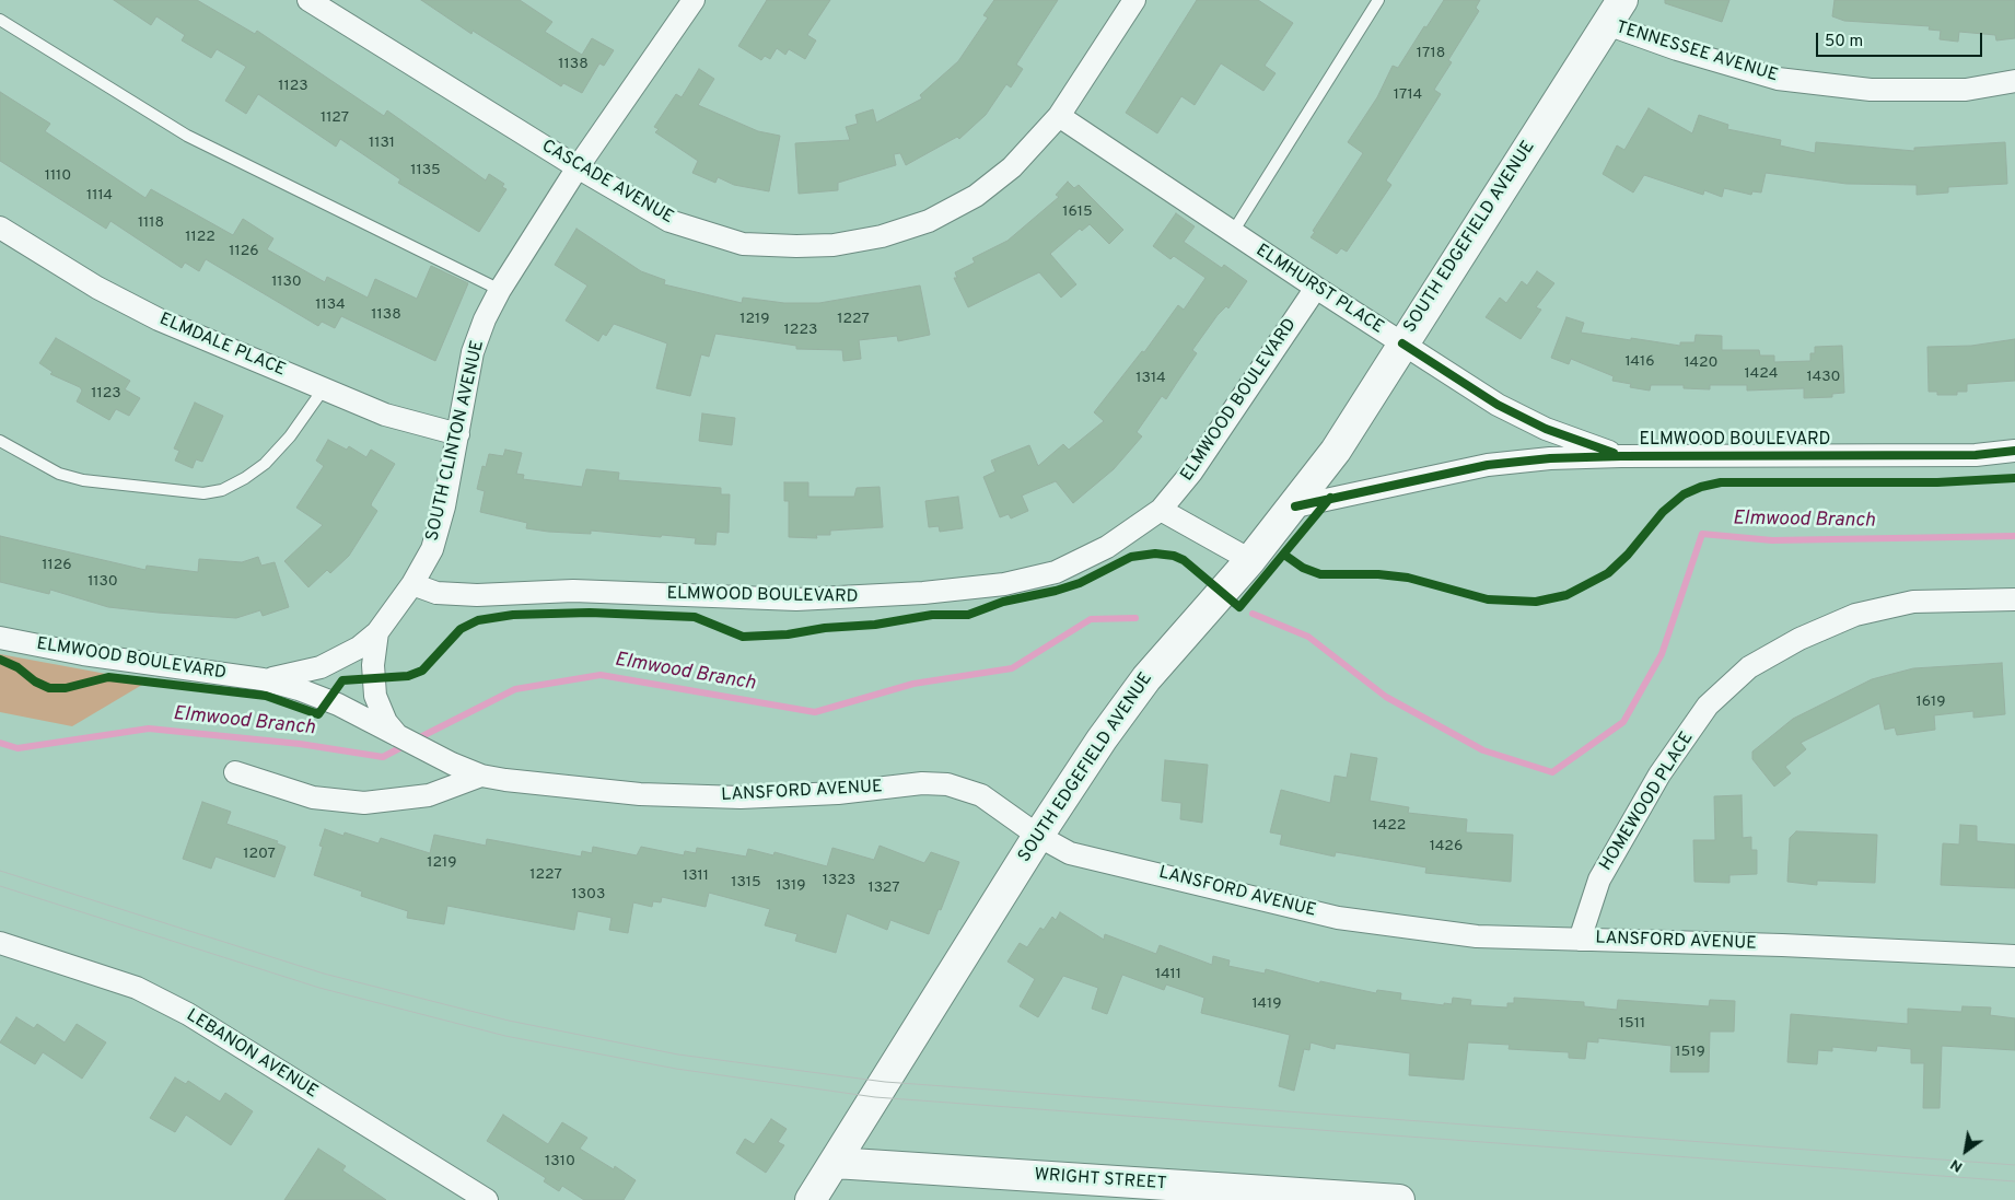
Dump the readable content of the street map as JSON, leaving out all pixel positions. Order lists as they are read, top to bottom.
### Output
{
  "streets": {
    "street": [
      "TENNESSEE AVENUE",
      "CASCADE AVENUE",
      "SOUTH EDGEFIELD AVENUE",
      "ELMHURST PLACE",
      "ELMDALE PLACE",
      "ELMWOOD BOULEVARD",
      "SOUTH CLINTON AVENUE",
      "LANSFORD AVENUE",
      "HOMEWOOD PLACE",
      "LEBANON AVENUE",
      "WRIGHT STREET"
    ]
  },
  "crossings": [
    ["TENNESSEE AVENUE", "SOUTH EDGEFIELD AVENUE"],
    ["CASCADE AVENUE", "ELMHURST PLACE"],
    ["CASCADE AVENUE", "SOUTH CLINTON AVENUE"],
    ["SOUTH EDGEFIELD AVENUE", "ELMHURST PLACE"],
    ["SOUTH EDGEFIELD AVENUE", "ELMWOOD BOULEVARD"],
    ["SOUTH EDGEFIELD AVENUE", "LANSFORD AVENUE"],
    ["SOUTH EDGEFIELD AVENUE", "WRIGHT STREET"],
    ["ELMHURST PLACE", "ELMWOOD BOULEVARD"],
    ["ELMDALE PLACE", "SOUTH CLINTON AVENUE"],
    ["ELMWOOD BOULEVARD", "SOUTH CLINTON AVENUE"],
    ["ELMWOOD BOULEVARD", "LANSFORD AVENUE"],
    ["LANSFORD AVENUE", "HOMEWOOD PLACE"]
  ],
  "water": ["Elmwood Branch"],
  "house_numbers": [
    "1718",
    "1138",
    "1123",
    "1714",
    "1127",
    "1131",
    "1135",
    "1110",
    "1114",
    "1615",
    "1118",
    "1122",
    "1126",
    "1130",
    "1134",
    "1138",
    "1219",
    "1227",
    "1223",
    "1416",
    "1420",
    "1424",
    "1430",
    "1314",
    "1123",
    "1126",
    "1130",
    "1619",
    "1422",
    "1426",
    "1207",
    "1219",
    "1227",
    "1311",
    "1323",
    "1315",
    "1319",
    "1327",
    "1303",
    "1411",
    "1419",
    "1511",
    "1519",
    "1310"
  ],
  "scale_bar": "50 m",
  "north": "bottom left"
}
